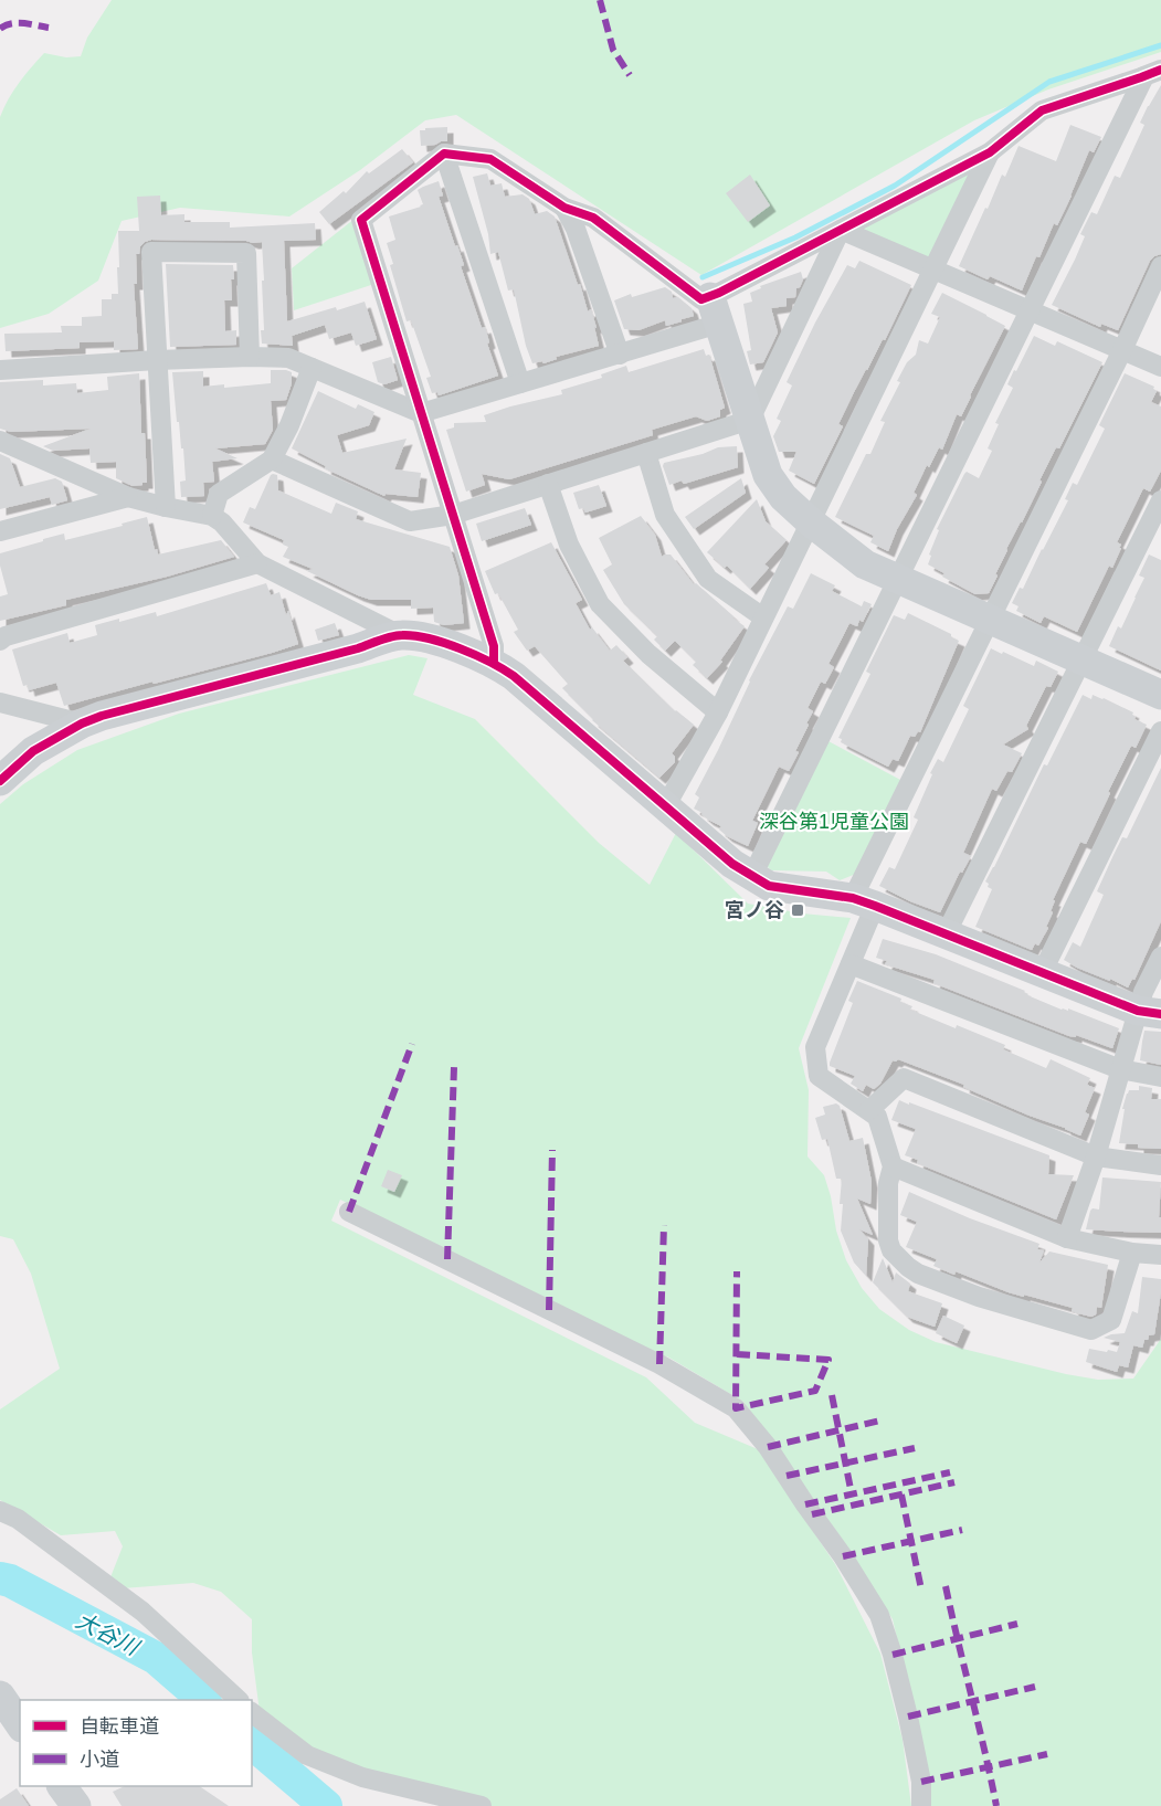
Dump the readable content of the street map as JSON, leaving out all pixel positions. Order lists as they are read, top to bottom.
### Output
{
  "water": ["大谷川"],
  "parks": ["深谷第1児童公園"],
  "places": {
    "transit": ["宮ノ谷"]
  },
  "legend": ["自転車道", "小道"]
}
